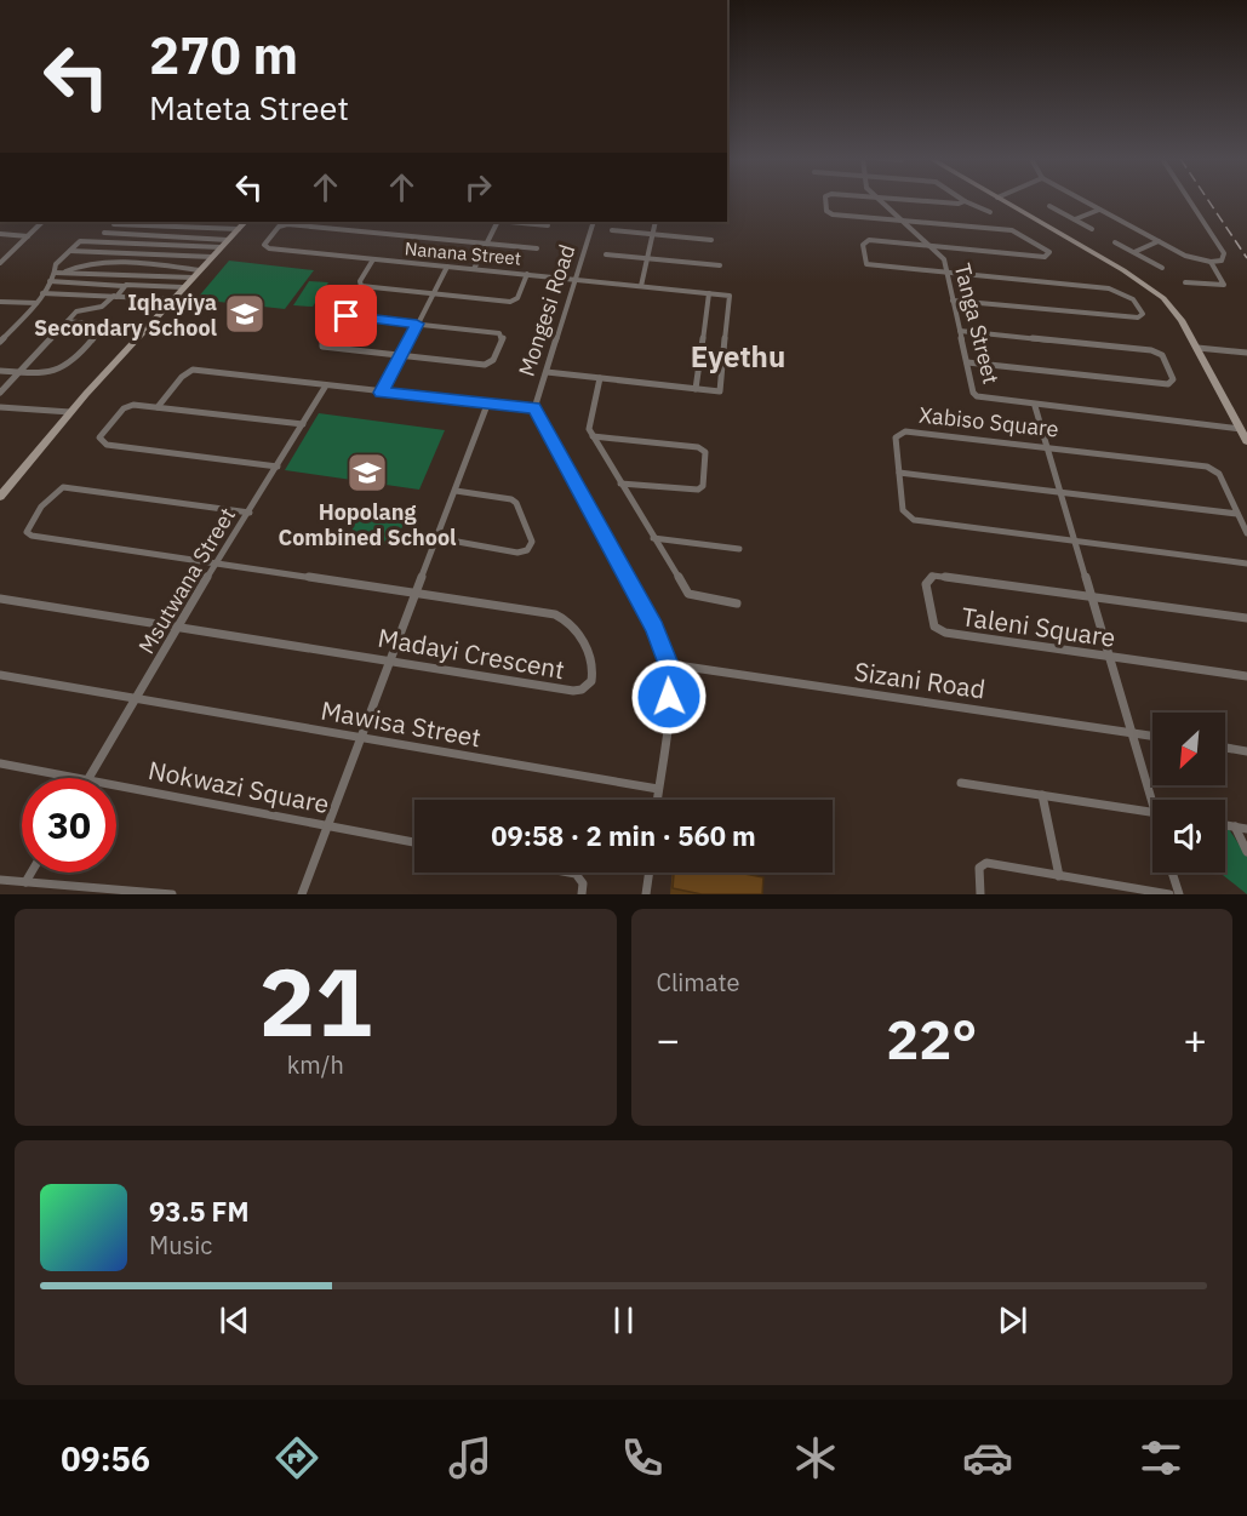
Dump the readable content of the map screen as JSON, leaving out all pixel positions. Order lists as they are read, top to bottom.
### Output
{
  "streets": {
    "street": [
      "Nanana Street",
      "Mongesi Road",
      "Tanga Street",
      "Xabiso Square",
      "Msutwana Street",
      "Taleni Square",
      "Madayi Crescent",
      "Sizani Road",
      "Mawisa Street",
      "Nokwazi Square"
    ]
  },
  "crossings": [
    ["Nanana Street", "Mongesi Road"],
    ["Mongesi Road", "Sizani Road"],
    ["Mongesi Road", "Mawisa Street"],
    ["Msutwana Street", "Madayi Crescent"],
    ["Msutwana Street", "Mawisa Street"]
  ],
  "districts": ["Eyethu"],
  "places": {
    "school or university": ["Iqhayiya Secondary School", "Hopolang Combined School"]
  },
  "north": "bottom left",
  "page": {
    "turn": ["270 m", "Mateta Street"],
    "limit": "30",
    "trip": "09:58 · 2 min · 560 m",
    "tile": [
      ["21", "km/h"],
      "Climate"
    ],
    "heat": ["−", "22°", "+"],
    "song": ["93.5 FM", "Music"],
    "tabs": "09:56"
  }
}
